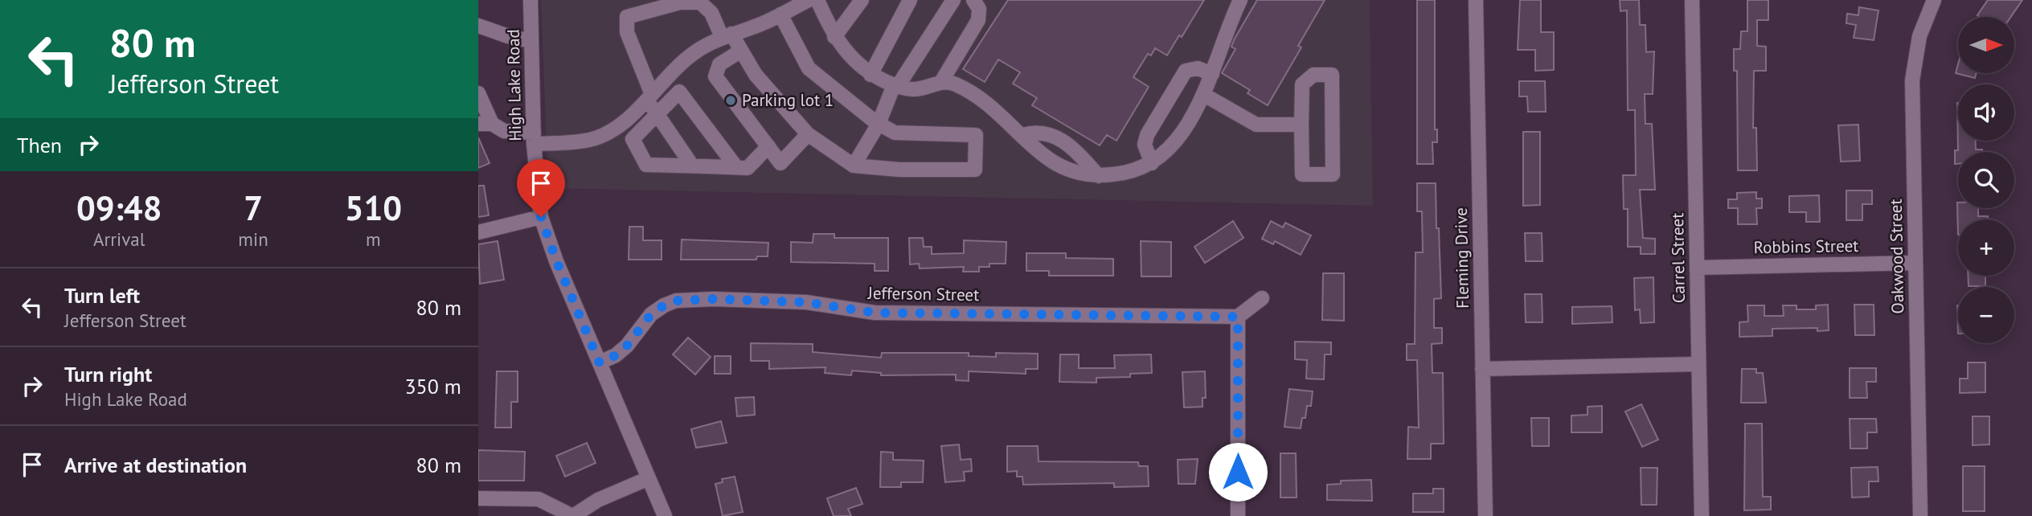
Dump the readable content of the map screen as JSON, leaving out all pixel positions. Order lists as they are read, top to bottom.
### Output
{
  "streets": {
    "street": [
      "High Lake Road",
      "Robbins Street",
      "Oakwood Street",
      "Fleming Drive",
      "Carrel Street",
      "Jefferson Street"
    ]
  },
  "crossings": [
    ["High Lake Road", "Jefferson Street"],
    ["Robbins Street", "Oakwood Street"],
    ["Robbins Street", "Carrel Street"]
  ],
  "places": ["Parking lot 1"],
  "north": "right",
  "page": {
    "turn": ["80 m", "Jefferson Street"],
    "map_buttons": ["+", "−"],
    "then": "Then",
    "eta": [
      "09:48",
      "Arrival",
      "7",
      "min",
      "510",
      "m"
    ],
    "list": [
      {
        "name": "Turn left",
        "note": "Jefferson Street",
        "value": "80 m"
      },
      {
        "name": "Turn right",
        "note": "High Lake Road",
        "value": "350 m"
      },
      {
        "name": "Arrive at destination",
        "value": "80 m"
      }
    ]
  }
}
